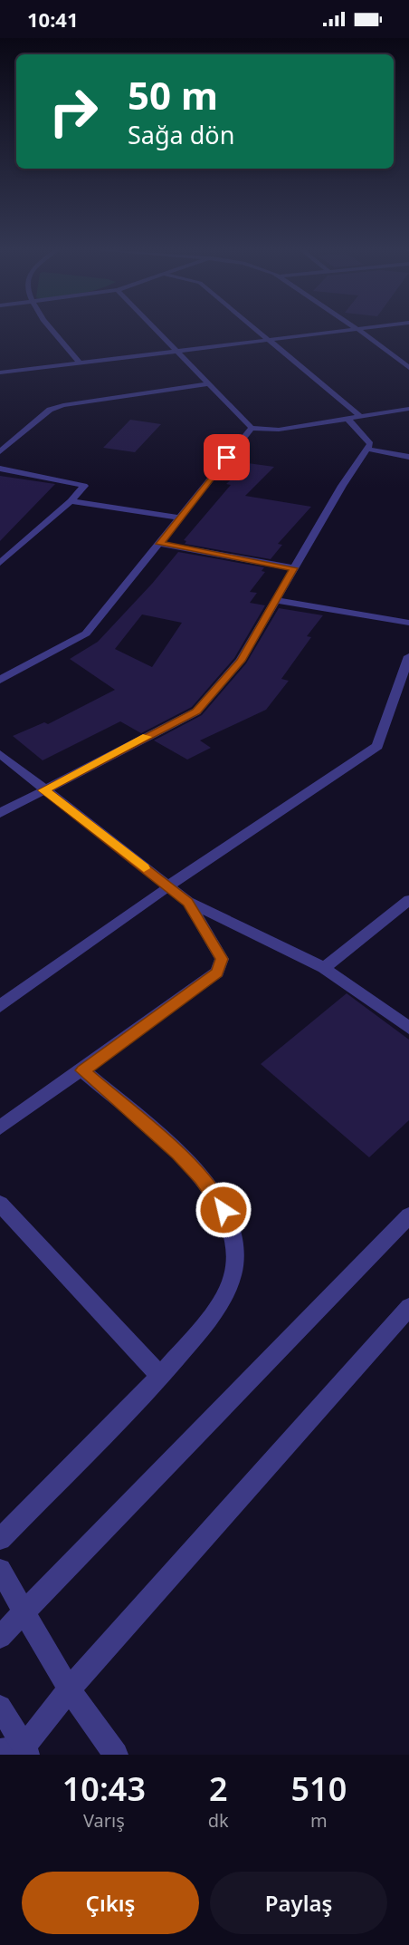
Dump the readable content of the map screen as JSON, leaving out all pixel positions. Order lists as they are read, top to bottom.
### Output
{
  "page": {
    "status": "10:41",
    "turn": ["50 m", "Sağa dön"],
    "eta": [
      "10:43",
      "Varış",
      "2",
      "dk",
      "510",
      "m"
    ],
    "buttons": ["Çıkış", "Paylaş"]
  }
}
